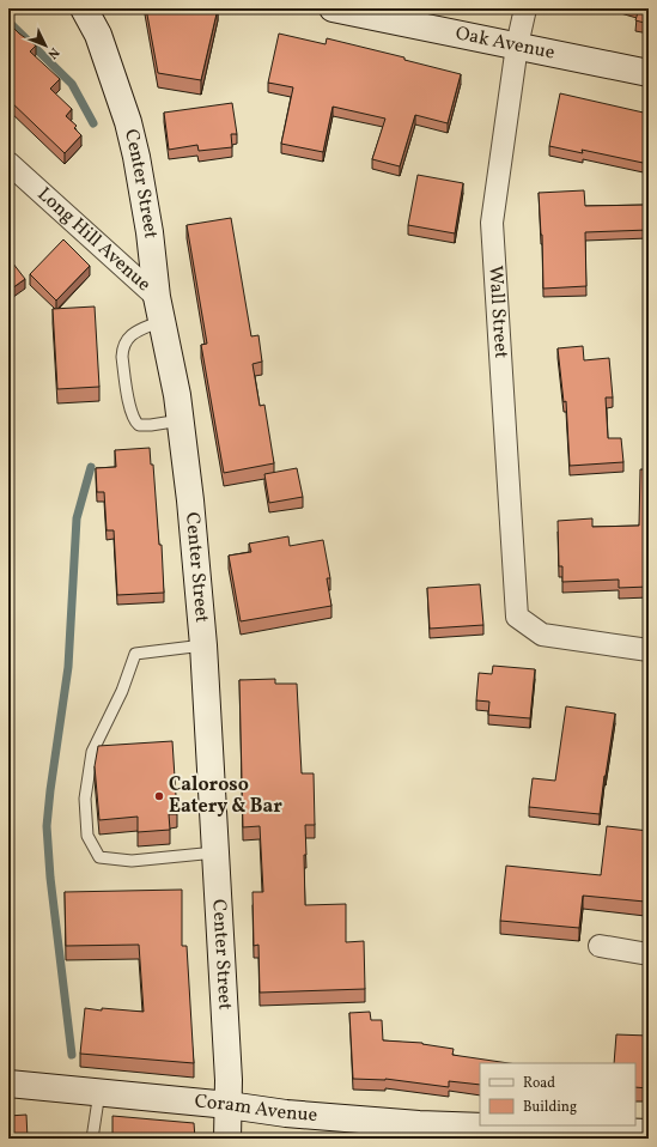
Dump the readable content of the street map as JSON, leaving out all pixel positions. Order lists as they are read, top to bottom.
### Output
{
  "streets": {
    "main road": ["Oak Avenue", "Center Street", "Coram Avenue"],
    "street": ["Long Hill Avenue", "Wall Street"]
  },
  "crossings": [
    ["Oak Avenue", "Wall Street"],
    ["Center Street", "Long Hill Avenue"],
    ["Center Street", "Coram Avenue"]
  ],
  "places": ["Caloroso Eatery & Bar"],
  "legend": ["Road", "Building"],
  "north": "bottom right"
}
